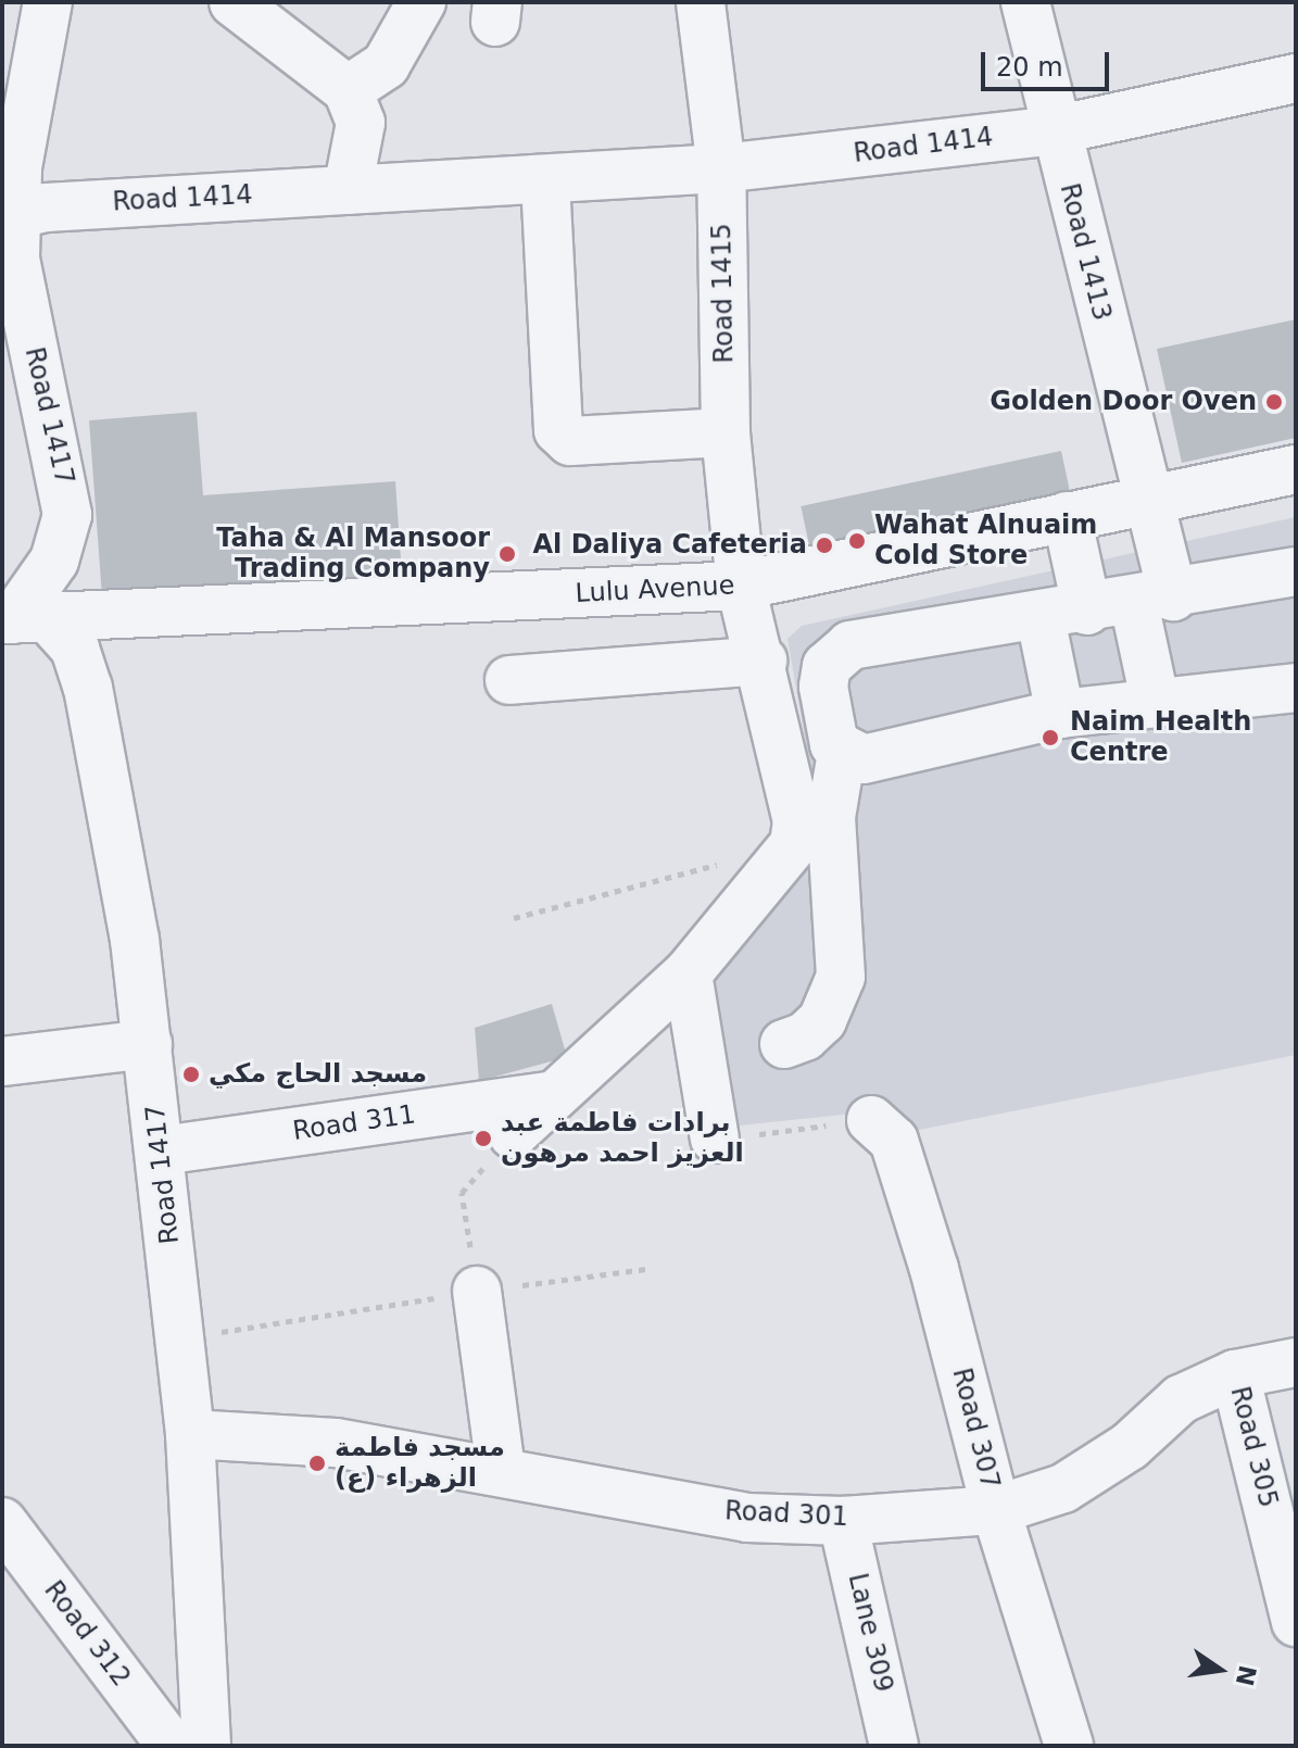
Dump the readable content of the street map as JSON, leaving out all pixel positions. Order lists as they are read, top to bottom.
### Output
{
  "streets": {
    "street": [
      "Road 1414",
      "Road 1413",
      "Road 1415",
      "Road 1417",
      "Lulu Avenue",
      "Road 311",
      "Road 307",
      "Road 305",
      "Road 301",
      "Lane 309",
      "Road 312"
    ]
  },
  "crossings": [
    ["Road 1414", "Road 1413"],
    ["Road 1414", "Road 1415"],
    ["Road 1414", "Road 1417"],
    ["Road 1413", "Lulu Avenue"],
    ["Road 1415", "Lulu Avenue"],
    ["Road 1417", "Lulu Avenue"],
    ["Road 1417", "Road 311"],
    ["Road 1417", "Road 301"],
    ["Road 307", "Road 301"],
    ["Road 305", "Road 301"],
    ["Road 301", "Lane 309"]
  ],
  "places": [
    "Golden Door Oven",
    "Wahat Alnuaim Cold Store",
    "Al Daliya Cafeteria",
    "Taha & Al Mansoor Trading Company",
    "Naim Health Centre",
    "مسجد الحاج مكي",
    "برادات فاطمة عبد العزيز احمد مرهون",
    "مسجد فاطمة الزهراء (ع)"
  ],
  "scale_bar": "20 m",
  "north": "right"
}
